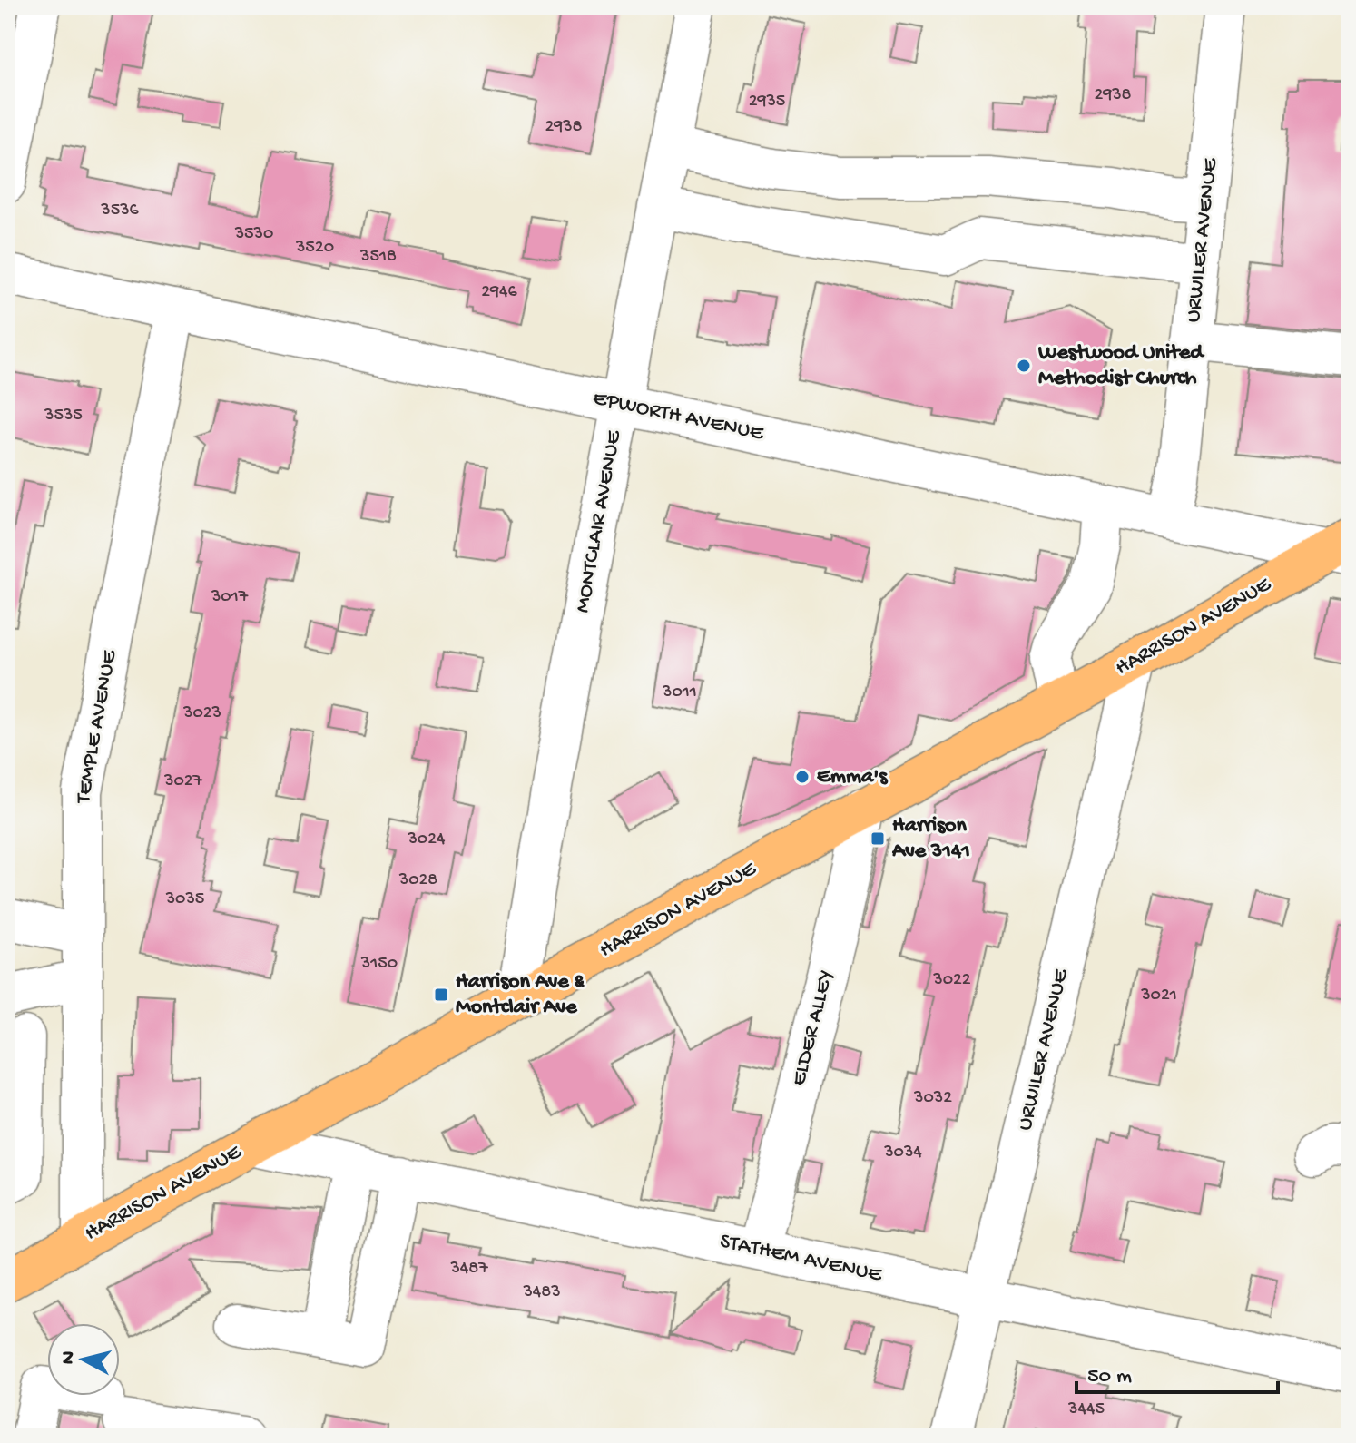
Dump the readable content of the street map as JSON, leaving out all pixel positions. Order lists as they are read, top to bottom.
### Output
{
  "streets": {
    "main road": ["HARRISON AVENUE"],
    "street": [
      "URWILER AVENUE",
      "EPWORTH AVENUE",
      "MONTCLAIR AVENUE",
      "TEMPLE AVENUE",
      "ELDER ALLEY",
      "STATHEM AVENUE"
    ]
  },
  "crossings": [
    ["URWILER AVENUE", "EPWORTH AVENUE"],
    ["URWILER AVENUE", "HARRISON AVENUE"],
    ["URWILER AVENUE", "STATHEM AVENUE"],
    ["EPWORTH AVENUE", "MONTCLAIR AVENUE"],
    ["EPWORTH AVENUE", "HARRISON AVENUE"],
    ["EPWORTH AVENUE", "TEMPLE AVENUE"],
    ["MONTCLAIR AVENUE", "HARRISON AVENUE"],
    ["HARRISON AVENUE", "TEMPLE AVENUE"],
    ["HARRISON AVENUE", "ELDER ALLEY"],
    ["HARRISON AVENUE", "STATHEM AVENUE"],
    ["ELDER ALLEY", "STATHEM AVENUE"]
  ],
  "places": {
    "other": ["Westwood United Methodist Church", "Emma's"],
    "transit": ["Harrison Ave 3141", "Harrison Ave & Montclair Ave"]
  },
  "house_numbers": [
    "2938",
    "2935",
    "2938",
    "3536",
    "3530",
    "3520",
    "3518",
    "2946",
    "3535",
    "3017",
    "3011",
    "3023",
    "3027",
    "3024",
    "3028",
    "3035",
    "3150",
    "3022",
    "3021",
    "3032",
    "3034",
    "3487",
    "3483",
    "3445"
  ],
  "scale_bar": "50 m",
  "north": "left"
}
